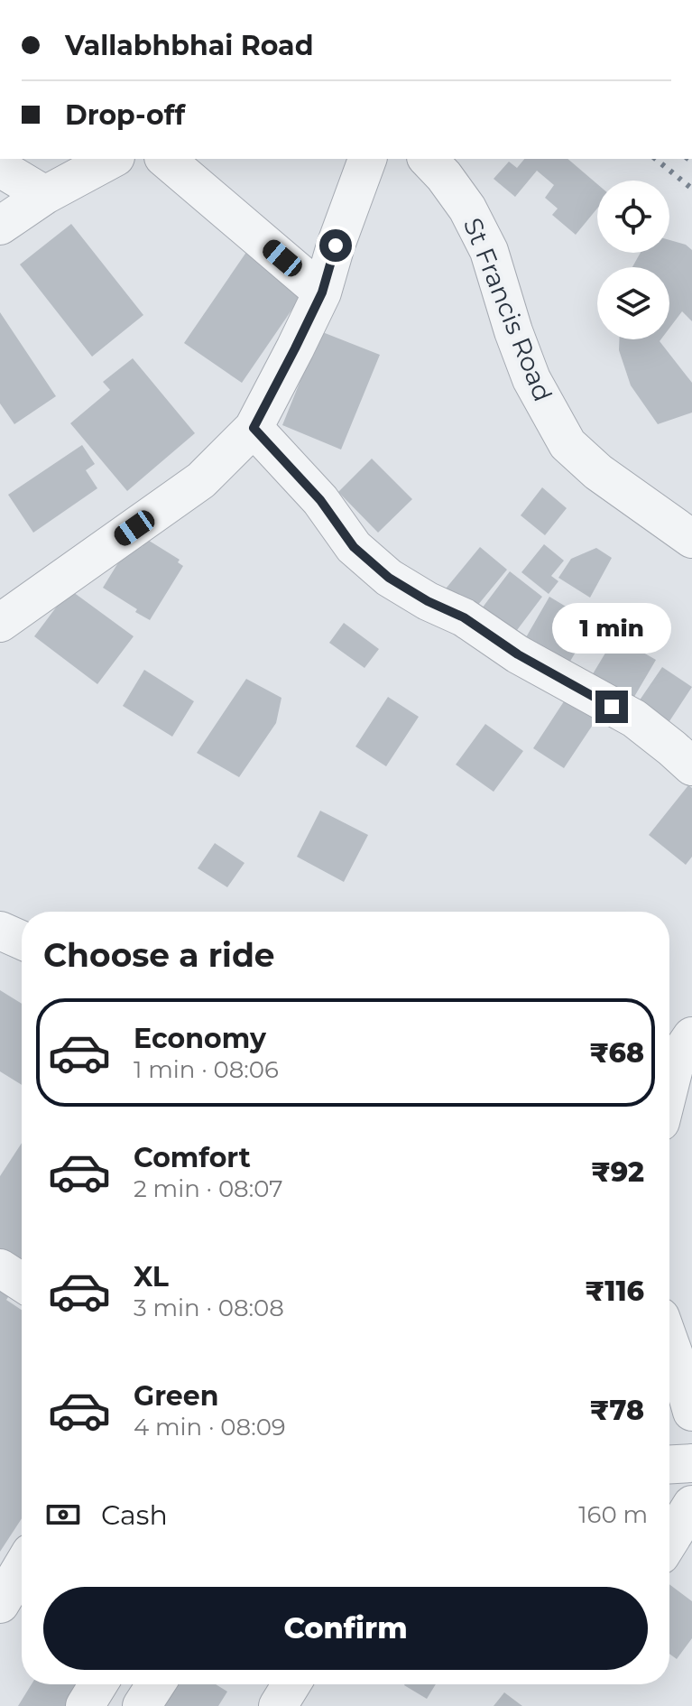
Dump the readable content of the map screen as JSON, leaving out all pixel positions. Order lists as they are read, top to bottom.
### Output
{
  "streets": {
    "street": ["St Francis Road"]
  },
  "page": {
    "banner": ["Vallabhbhai Road", "Drop-off"],
    "bubble": "1 min",
    "heading": "Choose a ride",
    "list": [
      {
        "name": "Economy",
        "note": "1 min · 08:06",
        "value": "₹68"
      },
      {
        "name": "Comfort",
        "note": "2 min · 08:07",
        "value": "₹92"
      },
      {
        "name": "XL",
        "note": "3 min · 08:08",
        "value": "₹116"
      },
      {
        "name": "Green",
        "note": "4 min · 08:09",
        "value": "₹78"
      }
    ],
    "pay": ["Cash", "160 m"],
    "buttons": "Confirm"
  }
}
